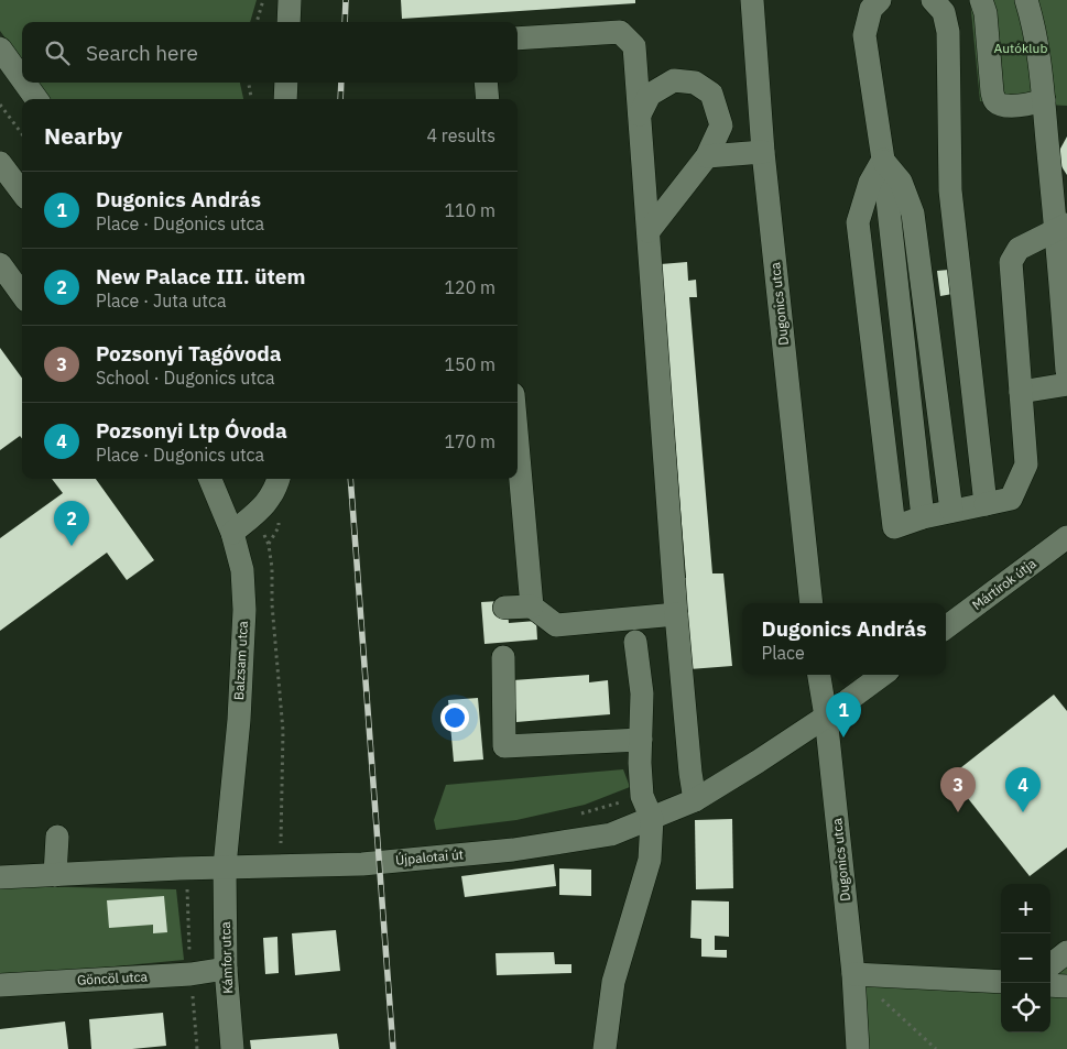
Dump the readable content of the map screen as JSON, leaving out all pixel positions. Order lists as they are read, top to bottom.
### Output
{
  "streets": {
    "street": [
      "Dugonics utca",
      "Mártírok útja",
      "Balzsam utca",
      "Újpalotai út",
      "Kámfor utca",
      "Göncöl utca"
    ]
  },
  "crossings": [
    ["Dugonics utca", "Újpalotai út"],
    ["Balzsam utca", "Újpalotai út"],
    ["Balzsam utca", "Kámfor utca"],
    ["Újpalotai út", "Kámfor utca"],
    ["Kámfor utca", "Göncöl utca"]
  ],
  "parks": ["Autóklub"],
  "page": {
    "search": "Search here",
    "heading": ["Nearby", "4 results"],
    "list": [
      {
        "mark": "1",
        "name": "Dugonics András",
        "note": "Place · Dugonics utca",
        "value": "110 m"
      },
      {
        "mark": "2",
        "name": "New Palace III. ütem",
        "note": "Place · Juta utca",
        "value": "120 m"
      },
      {
        "mark": "3",
        "name": "Pozsonyi Tagóvoda",
        "note": "School · Dugonics utca",
        "value": "150 m"
      },
      {
        "mark": "4",
        "name": "Pozsonyi Ltp Óvoda",
        "note": "Place · Dugonics utca",
        "value": "170 m"
      }
    ],
    "pins": [
      "2",
      "1",
      "3",
      "4"
    ],
    "popup": ["Dugonics András", "Place"],
    "map_buttons": ["+", "−"]
  }
}
